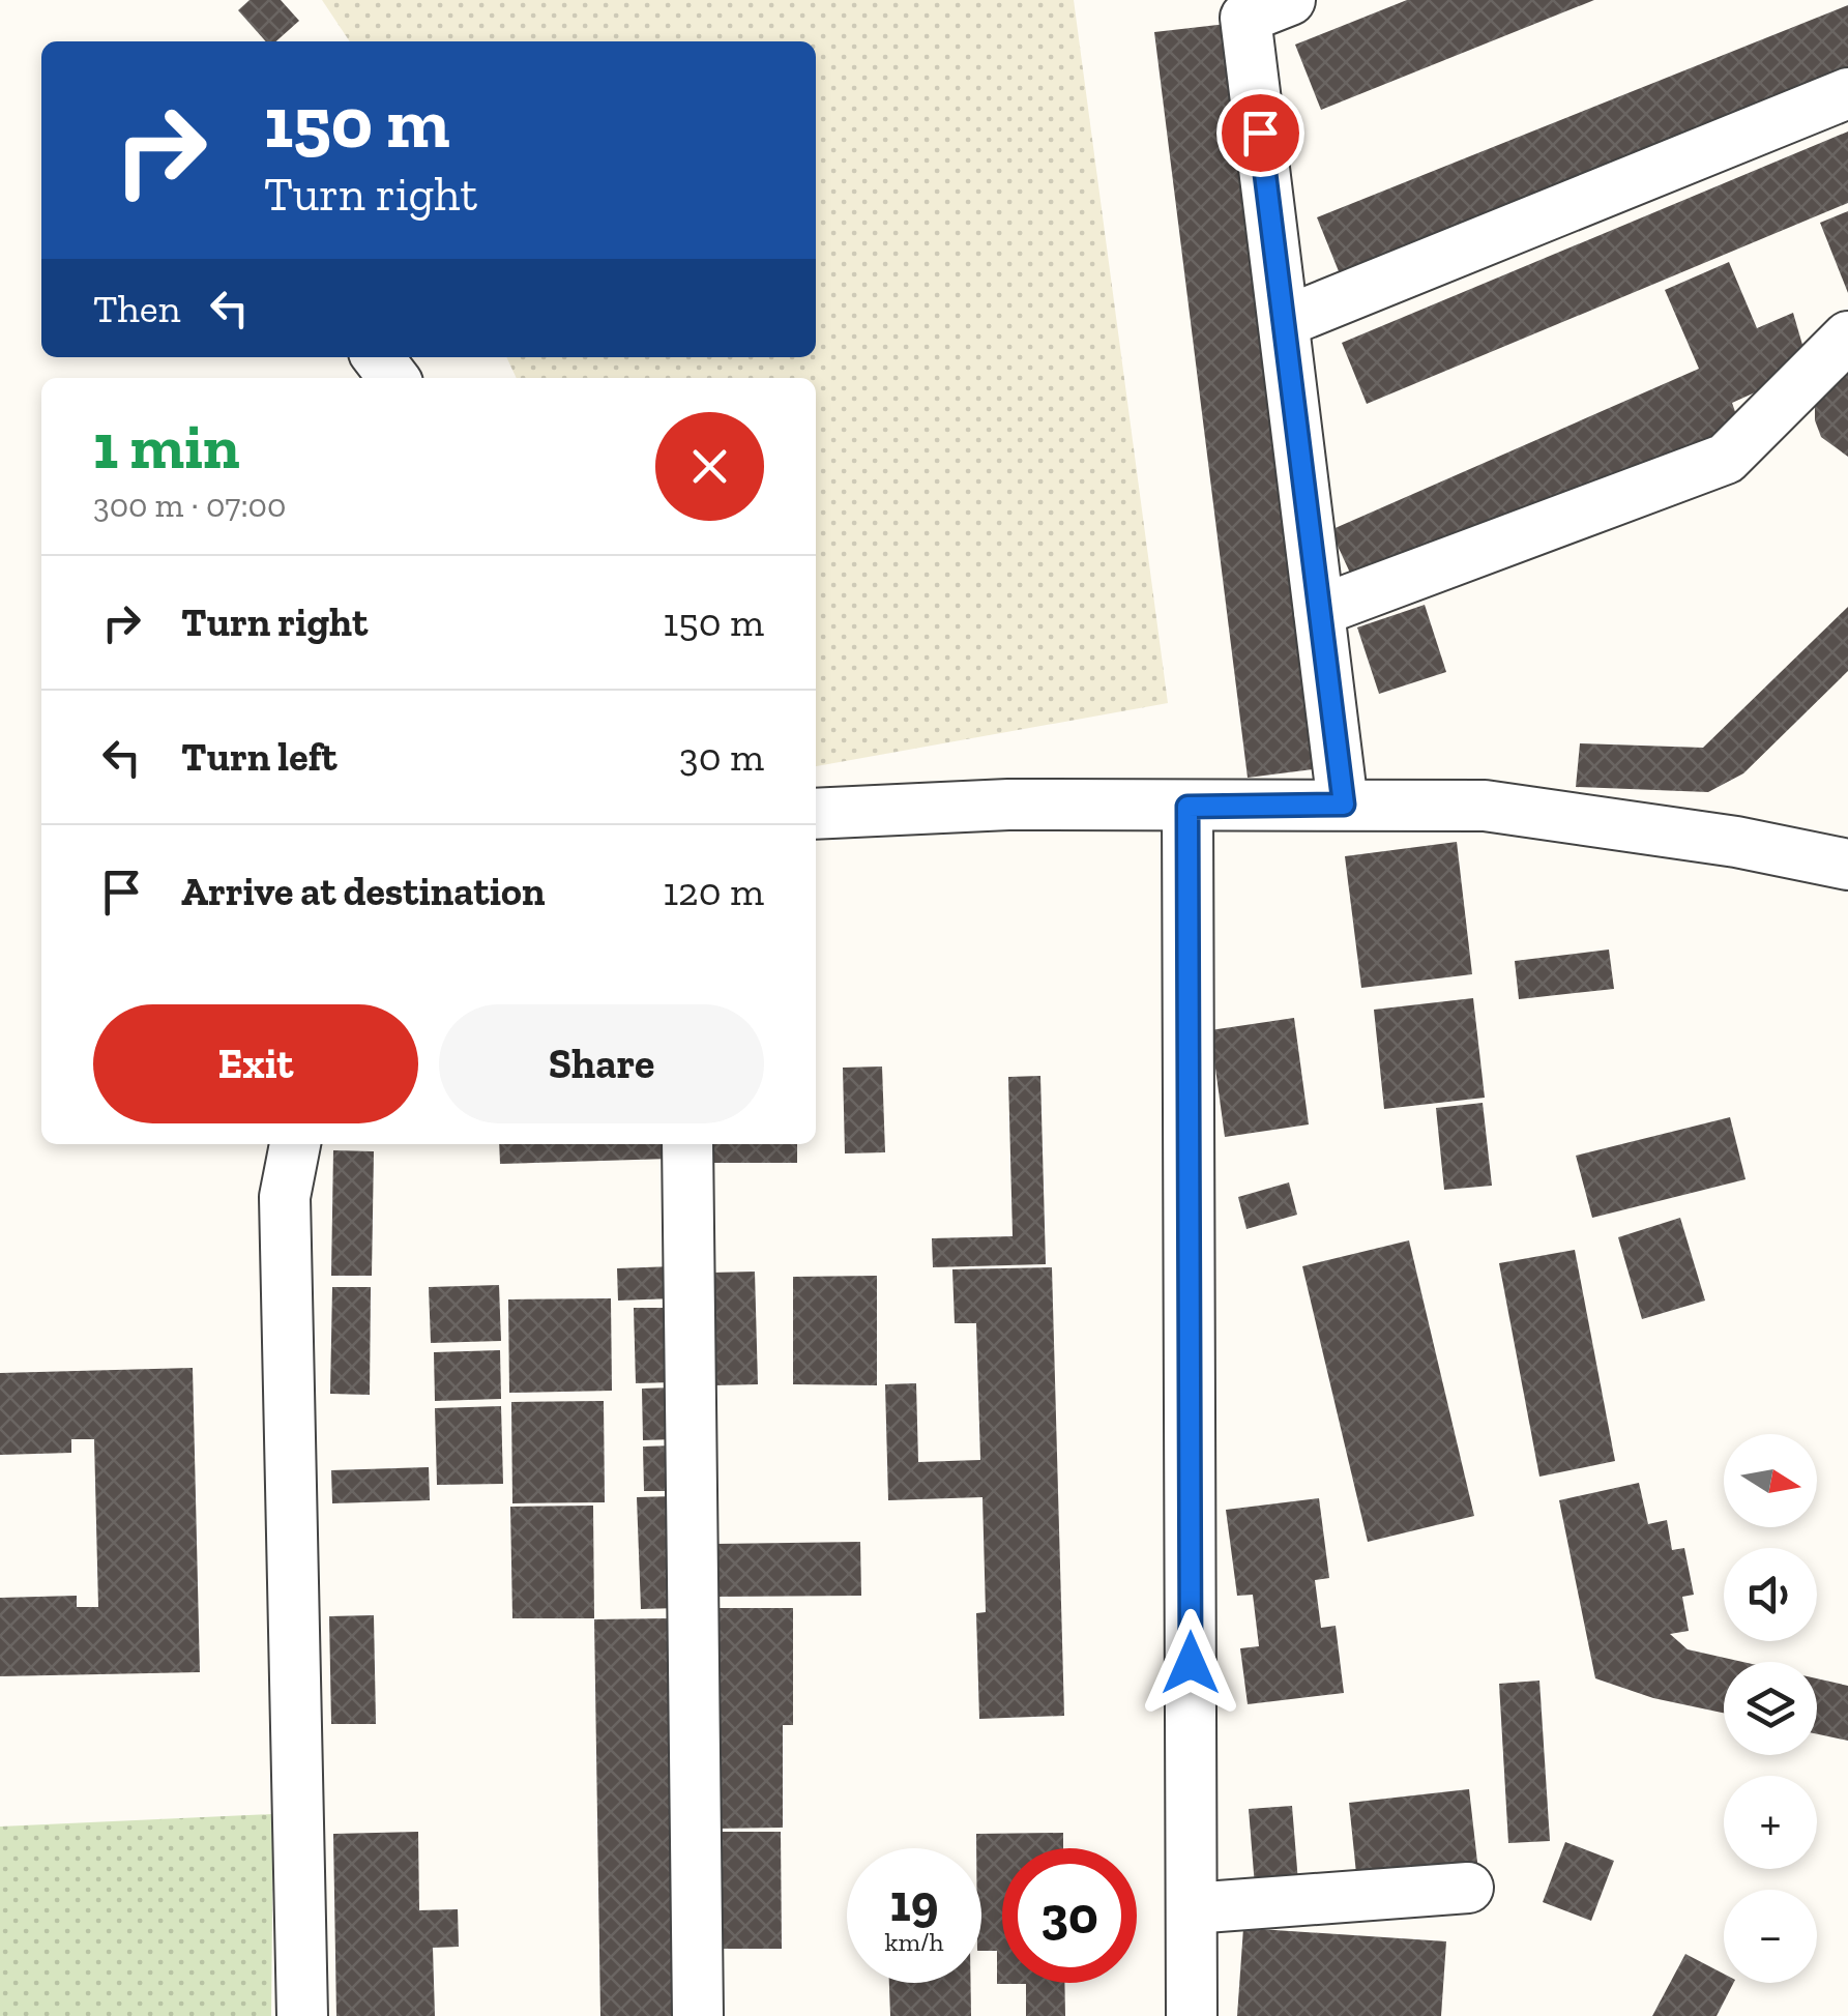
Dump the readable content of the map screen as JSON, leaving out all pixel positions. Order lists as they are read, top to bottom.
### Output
{
  "north": "right",
  "page": {
    "turn": ["150 m", "Turn right"],
    "then": "Then",
    "heading": ["1 min", "300 m · 07:00"],
    "list": [
      {
        "name": "Turn right",
        "value": "150 m"
      },
      {
        "name": "Turn left",
        "value": "30 m"
      },
      {
        "name": "Arrive at destination",
        "value": "120 m"
      }
    ],
    "buttons": ["Exit", "Share"],
    "map_buttons": ["+", "−"],
    "speed": "19 km/h",
    "limit": "30"
  }
}
